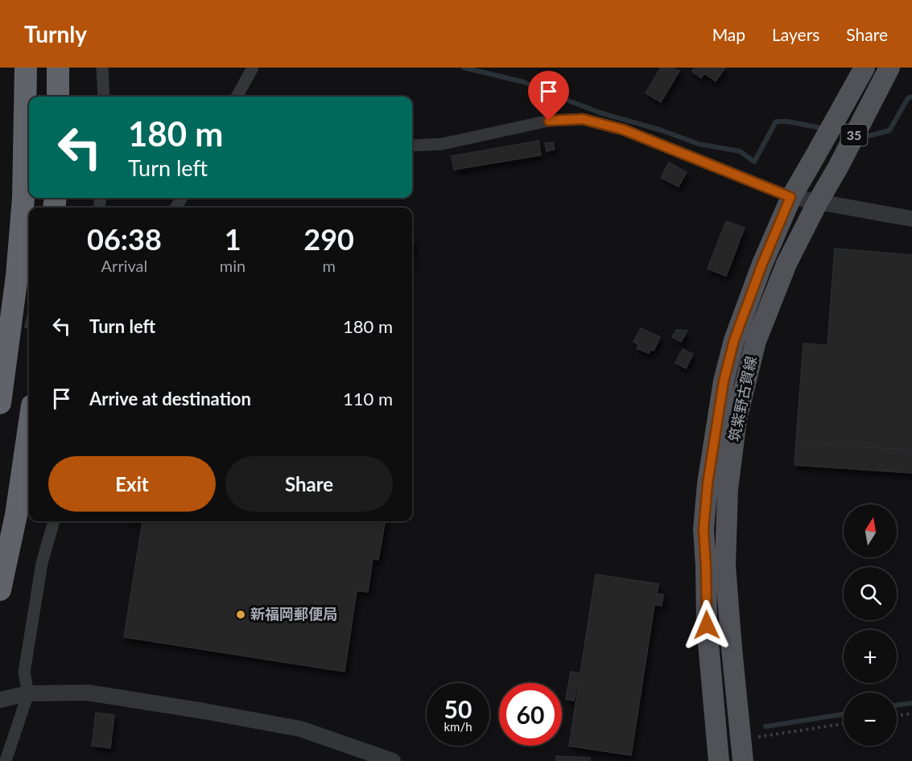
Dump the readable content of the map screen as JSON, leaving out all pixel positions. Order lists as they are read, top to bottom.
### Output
{
  "streets": {
    "main road": ["35", "筑紫野古賀線"]
  },
  "places": ["新福岡郵便局"],
  "north": "top",
  "page": {
    "header": "Turnly",
    "nav": ["Map", "Layers", "Share"],
    "turn": ["180 m", "Turn left"],
    "eta": [
      "06:38",
      "Arrival",
      "1",
      "min",
      "290",
      "m"
    ],
    "list": [
      {
        "name": "Turn left",
        "value": "180 m"
      },
      {
        "name": "Arrive at destination",
        "value": "110 m"
      }
    ],
    "buttons": ["Exit", "Share"],
    "map_buttons": ["+", "−"],
    "speed": "50 km/h",
    "limit": "60"
  }
}
